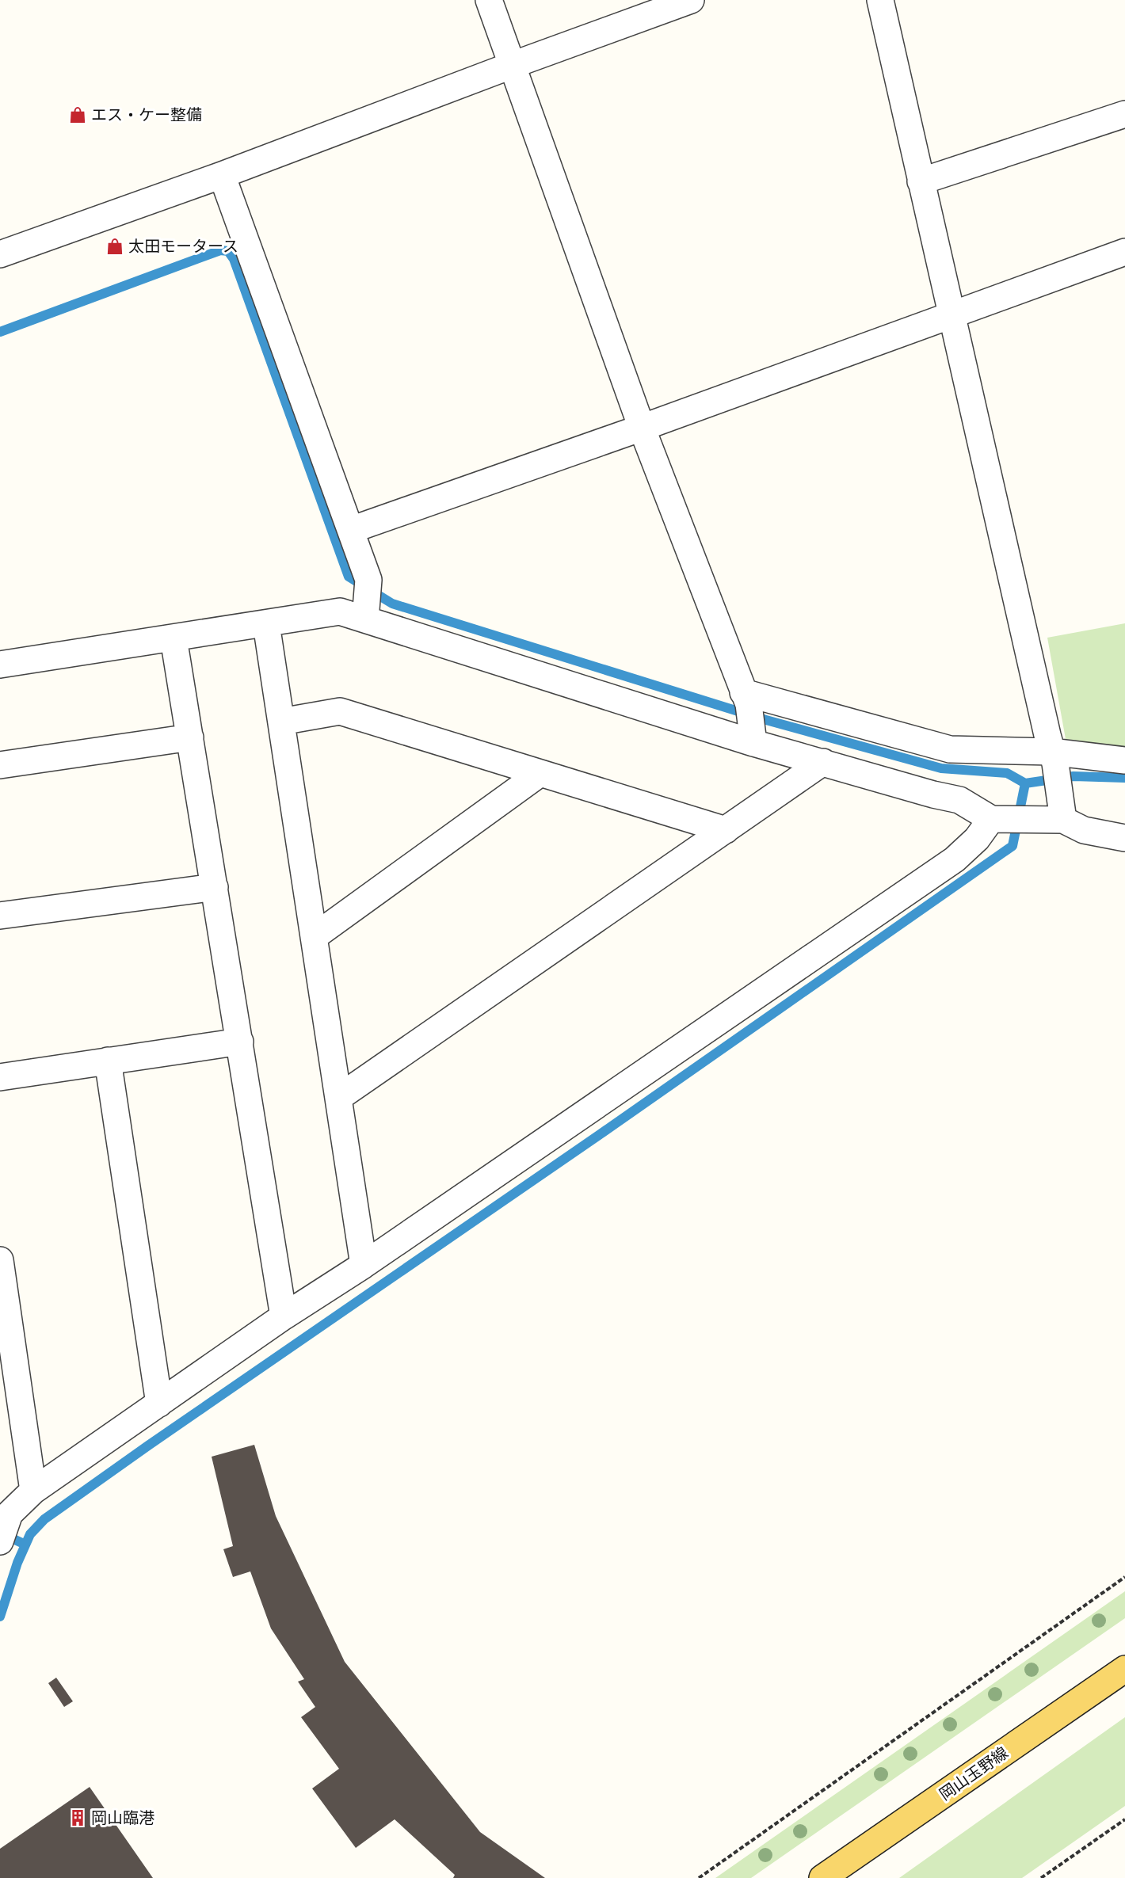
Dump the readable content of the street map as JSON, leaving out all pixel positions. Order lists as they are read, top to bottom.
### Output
{
  "streets": {
    "main road": ["岡山玉野線"]
  },
  "places": {
    "shop": ["エス・ケー整備", "太田モータース"],
    "building": ["岡山臨港"]
  }
}
